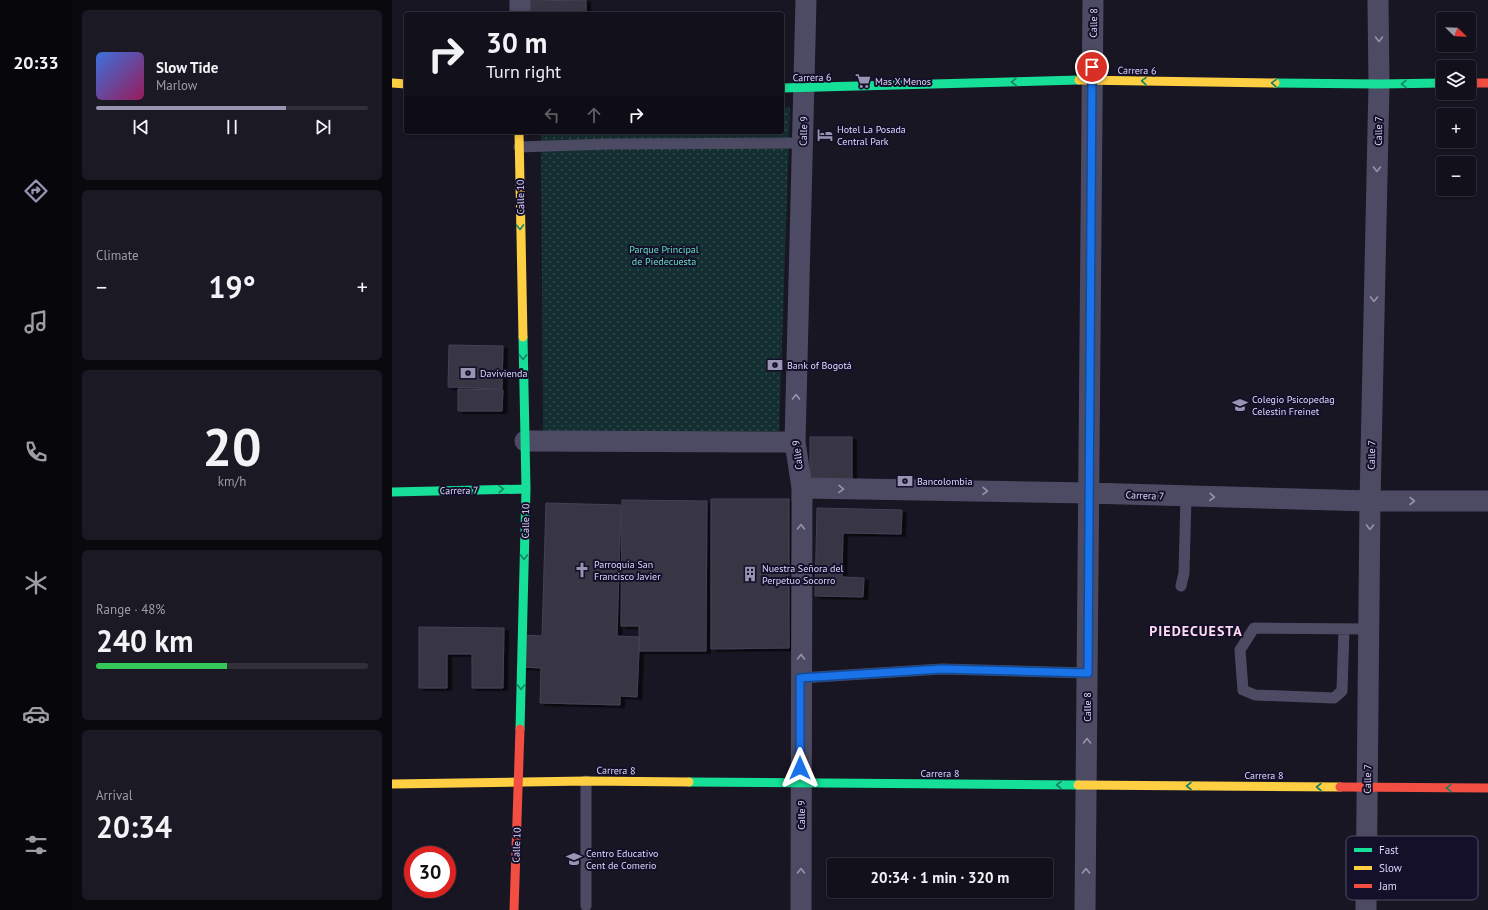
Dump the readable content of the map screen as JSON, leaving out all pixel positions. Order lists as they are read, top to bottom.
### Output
{
  "streets": {
    "street": [
      "Calle 8",
      "Carrera 6",
      "Calle 9",
      "Calle 7",
      "Calle 10",
      "Carrera 7",
      "Carrera 8"
    ]
  },
  "crossings": [
    ["Calle 8", "Carrera 6"],
    ["Calle 8", "Carrera 7"],
    ["Calle 8", "Carrera 8"],
    ["Carrera 6", "Calle 9"],
    ["Carrera 6", "Calle 7"],
    ["Calle 9", "Carrera 7"],
    ["Calle 9", "Carrera 8"],
    ["Calle 7", "Carrera 7"],
    ["Calle 7", "Carrera 8"],
    ["Calle 10", "Carrera 7"],
    ["Calle 10", "Carrera 8"]
  ],
  "one_way": [
    "Carrera 6",
    "Calle 9",
    "Calle 7",
    "Calle 10",
    "Carrera 7",
    "Carrera 8"
  ],
  "districts": ["PIEDECUESTA"],
  "parks": ["Parque Principal de Piedecuesta"],
  "places": {
    "supermarket": ["Mas X Menos"],
    "hotel": ["Hotel La Posada Central Park"],
    "bank": ["Bank of Bogotá", "Davivienda", "Bancolombia"],
    "school or university": ["Colegio Psicopedag Celestin Freinet", "Centro Educativo Cent de Comerio"],
    "church": ["Parroquia San Francisco Javier"],
    "building": ["Nuestra Señora del Perpetuo Socorro"]
  },
  "legend": ["Fast", "Slow", "Jam"],
  "north": "bottom right",
  "page": {
    "tabs": "20:33",
    "map_buttons": ["+", "−"],
    "turn": ["30 m", "Turn right"],
    "song": ["Slow Tide", "Marlow"],
    "tile": [
      "Climate",
      ["20", "km/h"],
      ["Range · 48%", "240 km"],
      ["Arrival", "20:34"]
    ],
    "heat": ["−", "19°", "+"],
    "limit": "30",
    "trip": "20:34 · 1 min · 320 m"
  }
}
